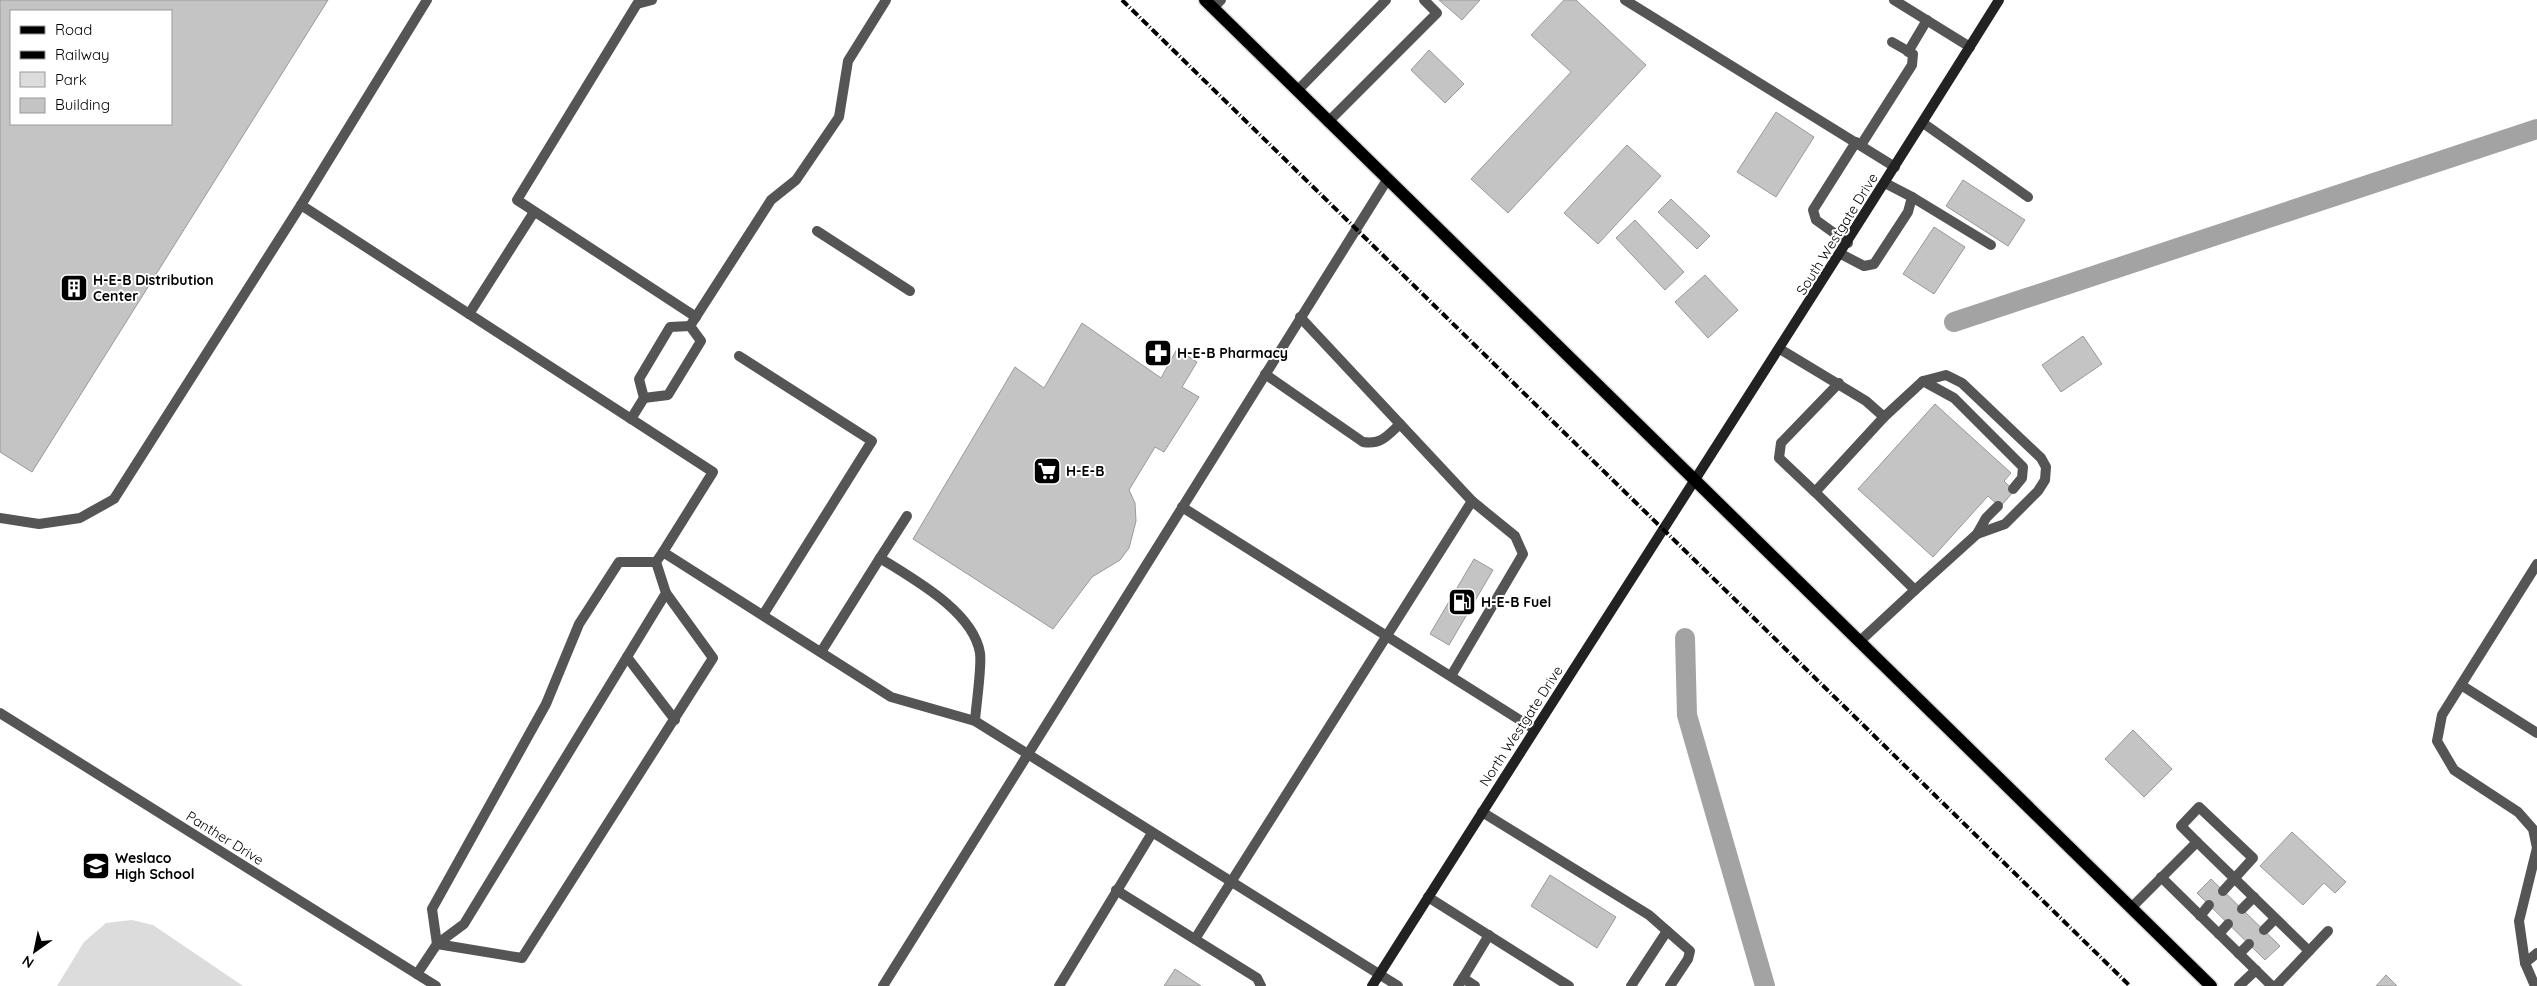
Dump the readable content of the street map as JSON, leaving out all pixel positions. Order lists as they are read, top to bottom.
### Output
{
  "streets": {
    "street": ["South Westgate Drive", "North Westgate Drive", "Panther Drive"]
  },
  "crossings": [
    ["South Westgate Drive", "North Westgate Drive"]
  ],
  "places": {
    "building": ["H-E-B Distribution Center"],
    "pharmacy": ["H-E-B Pharmacy"],
    "supermarket": ["H-E-B"],
    "fuel station": ["H-E-B Fuel"],
    "school or university": ["Weslaco High School"]
  },
  "legend": [
    "Road",
    "Railway",
    "Park",
    "Building"
  ],
  "north": "bottom left"
}
